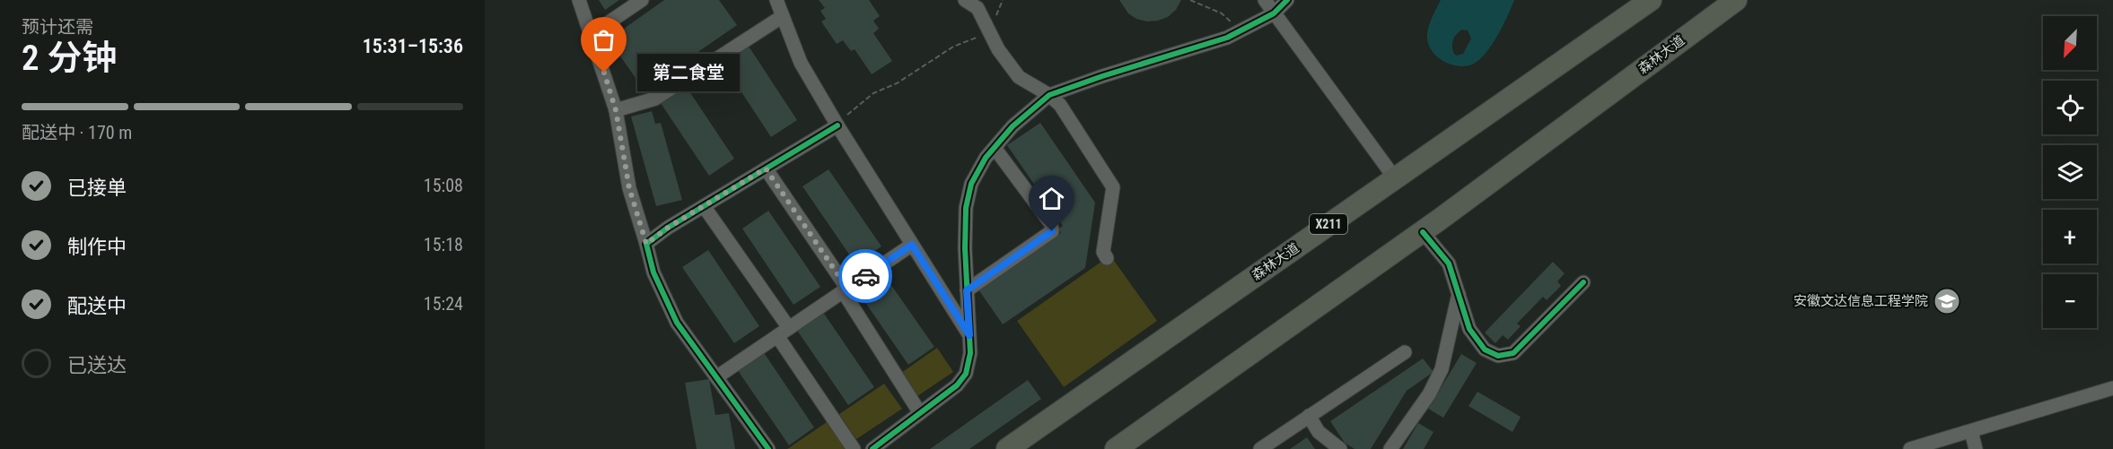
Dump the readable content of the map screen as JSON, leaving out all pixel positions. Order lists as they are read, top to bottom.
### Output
{
  "streets": {
    "main road": ["森林大道", "X211"]
  },
  "places": {
    "other": ["第二食堂"],
    "school or university": ["安徽文达信息工程学院"]
  },
  "north": "bottom left",
  "page": {
    "heading": ["2 分钟", "预计还需", "15:31–15:36"],
    "map_buttons": ["+", "−"],
    "bubble": "第二食堂",
    "bar": "配送中 · 170 m",
    "list": [
      ["已接单", "15:08"],
      ["制作中", "15:18"],
      ["配送中", "15:24"],
      "已送达"
    ]
  }
}
